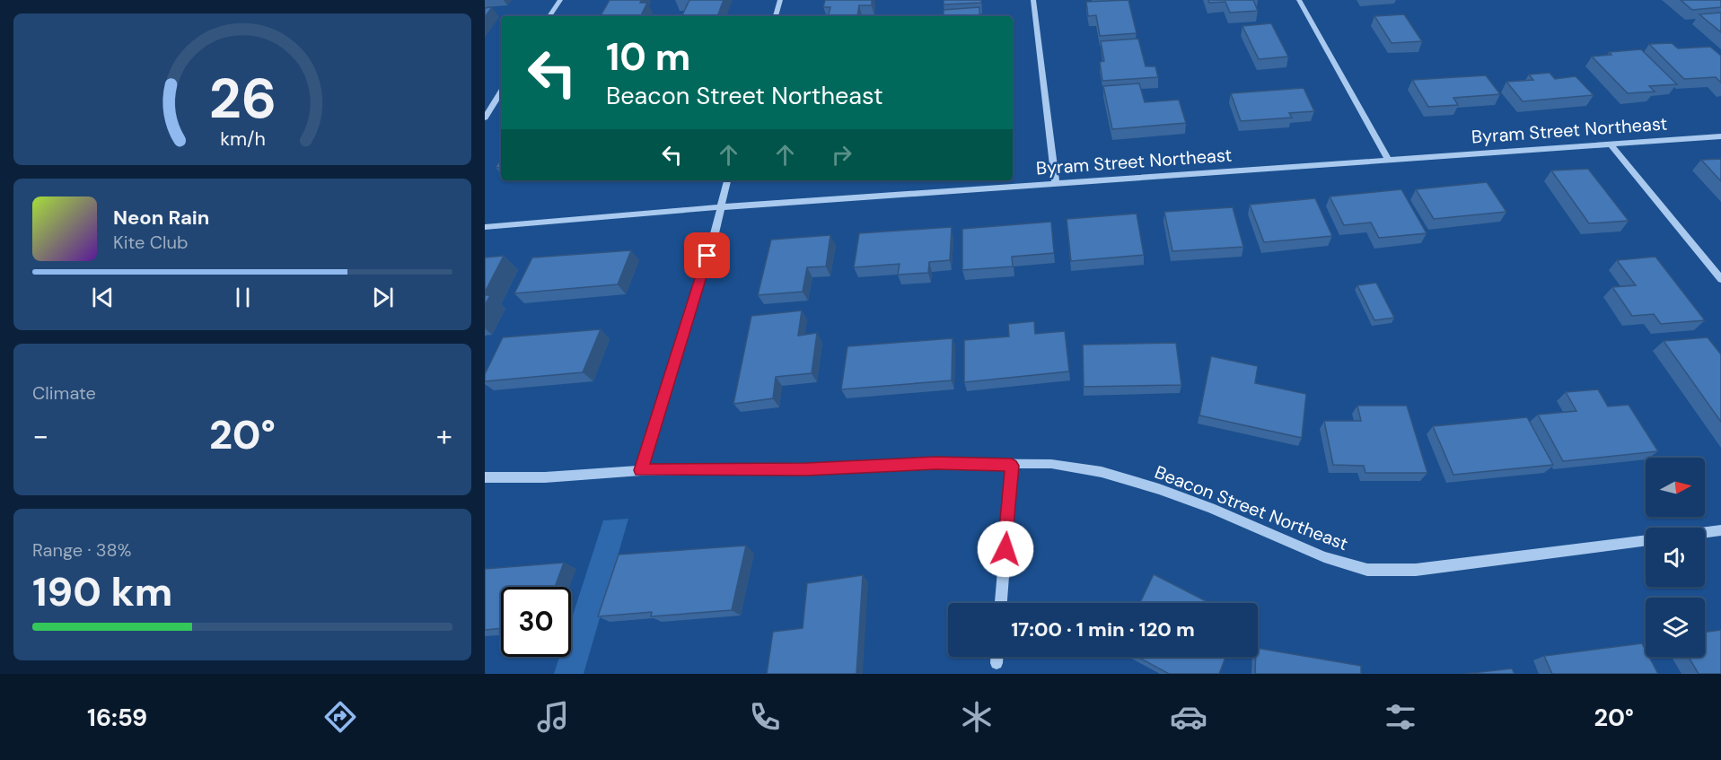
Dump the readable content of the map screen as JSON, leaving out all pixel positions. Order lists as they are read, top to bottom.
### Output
{
  "streets": {
    "street": ["Byram Street Northeast", "Beacon Street Northeast"]
  },
  "north": "right",
  "page": {
    "turn": ["10 m", "Beacon Street Northeast"],
    "song": ["Neon Rain", "Kite Club"],
    "tile": [
      "Climate",
      ["Range · 38%", "190 km"]
    ],
    "heat": ["−", "20°", "+"],
    "limit": "30",
    "trip": "17:00 · 1 min · 120 m",
    "tabs": ["16:59", "20°"],
    "gauge": ["26", "km/h"]
  }
}
